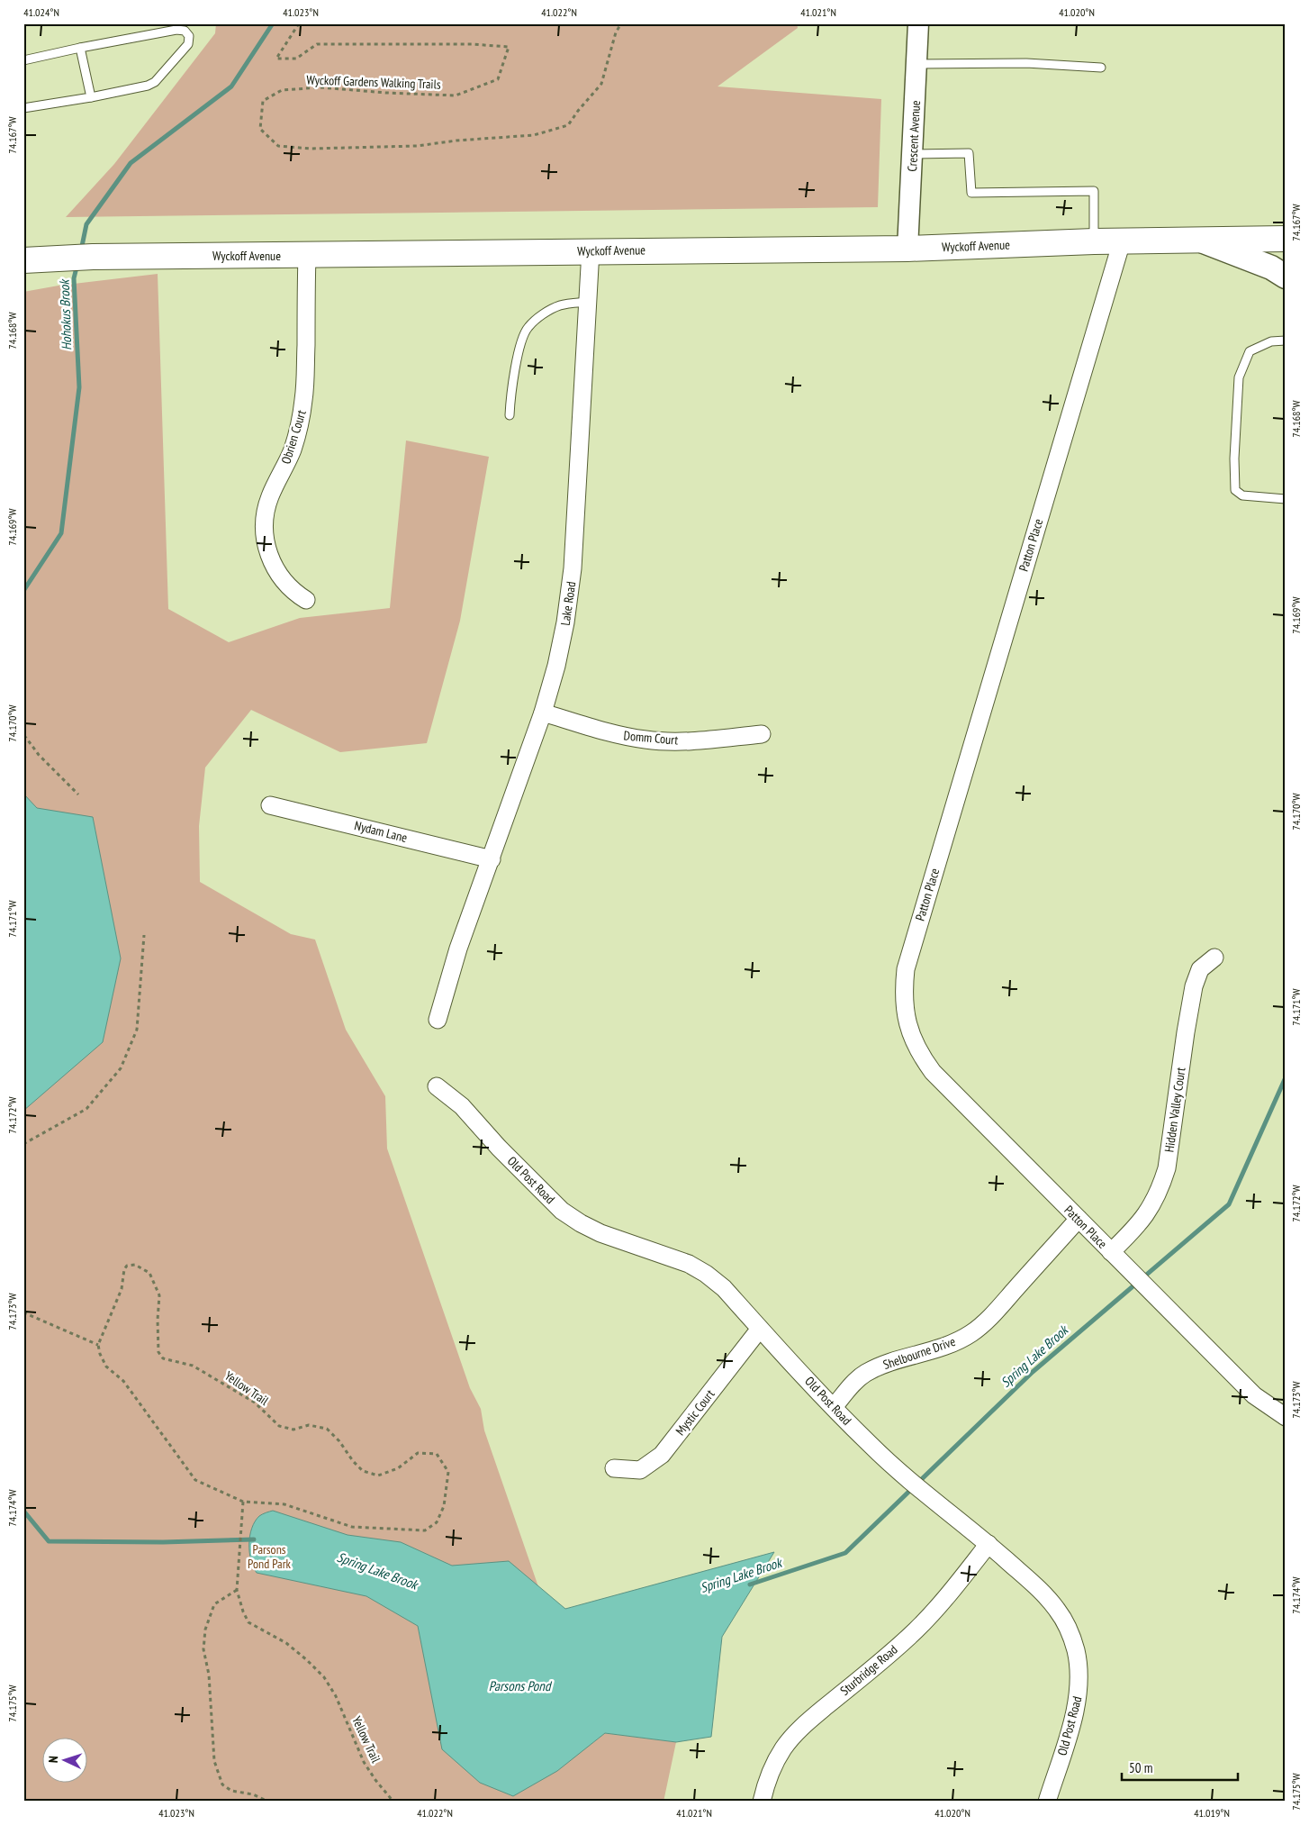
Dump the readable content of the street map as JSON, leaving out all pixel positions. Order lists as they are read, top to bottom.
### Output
{
  "streets": {
    "main road": ["Wyckoff Avenue"],
    "street": [
      "Crescent Avenue",
      "Obrien Court",
      "Patton Place",
      "Lake Road",
      "Domm Court",
      "Nydam Lane",
      "Hidden Valley Court",
      "Old Post Road",
      "Shelbourne Drive",
      "Mystic Court",
      "Sturbridge Road"
    ],
    "path": ["Wyckoff Gardens Walking Trails", "Yellow Trail"]
  },
  "crossings": [
    ["Crescent Avenue", "Wyckoff Avenue"],
    ["Wyckoff Avenue", "Obrien Court"],
    ["Wyckoff Avenue", "Patton Place"],
    ["Wyckoff Avenue", "Lake Road"],
    ["Patton Place", "Hidden Valley Court"],
    ["Patton Place", "Shelbourne Drive"],
    ["Lake Road", "Domm Court"],
    ["Lake Road", "Nydam Lane"],
    ["Old Post Road", "Shelbourne Drive"],
    ["Old Post Road", "Mystic Court"],
    ["Old Post Road", "Sturbridge Road"]
  ],
  "water": ["Hohokus Brook", "Spring Lake Brook", "Parsons Pond"],
  "parks": ["Parsons Pond Park"],
  "scale_bar": "50 m",
  "north": "left",
  "coordinates": [
    "41.024°N",
    "41.023°N",
    "41.022°N",
    "41.021°N",
    "41.020°N",
    "74.167°W",
    "74.168°W",
    "74.169°W",
    "74.170°W",
    "74.171°W",
    "74.172°W",
    "74.173°W",
    "74.174°W",
    "74.175°W",
    "41.019°N"
  ]
}
